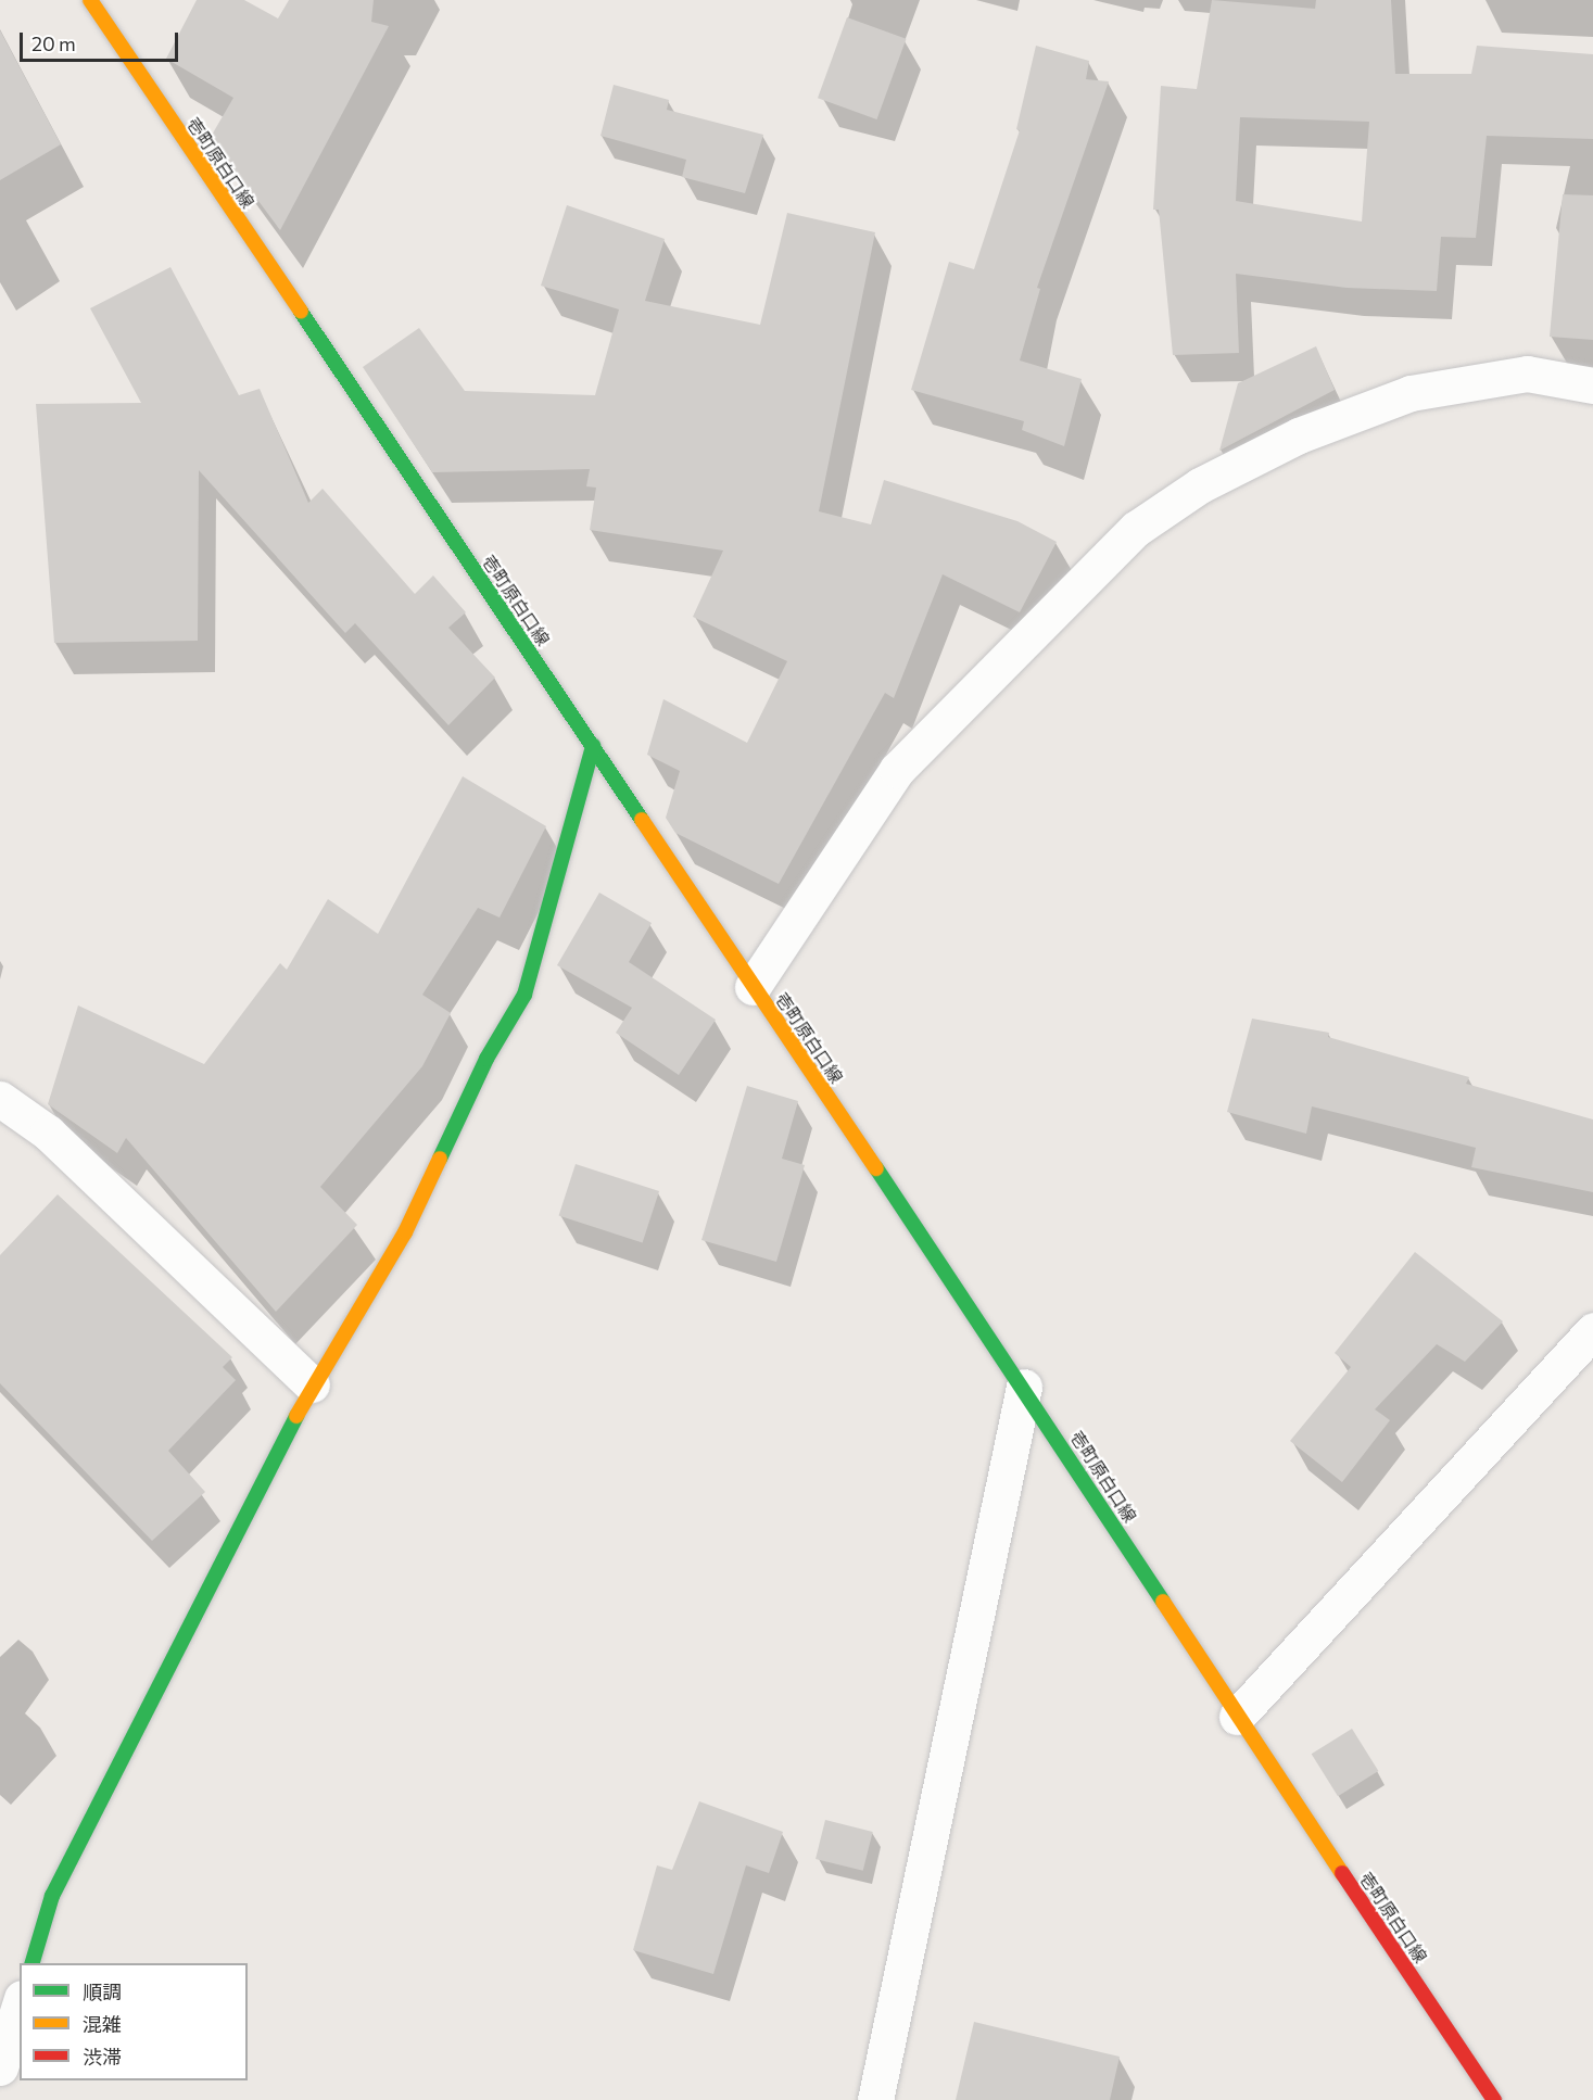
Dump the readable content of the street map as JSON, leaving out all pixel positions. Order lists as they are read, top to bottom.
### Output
{
  "streets": {
    "main road": ["壱町原白口線"]
  },
  "legend": ["順調", "混雑", "渋滞"],
  "scale_bar": "20 m"
}
